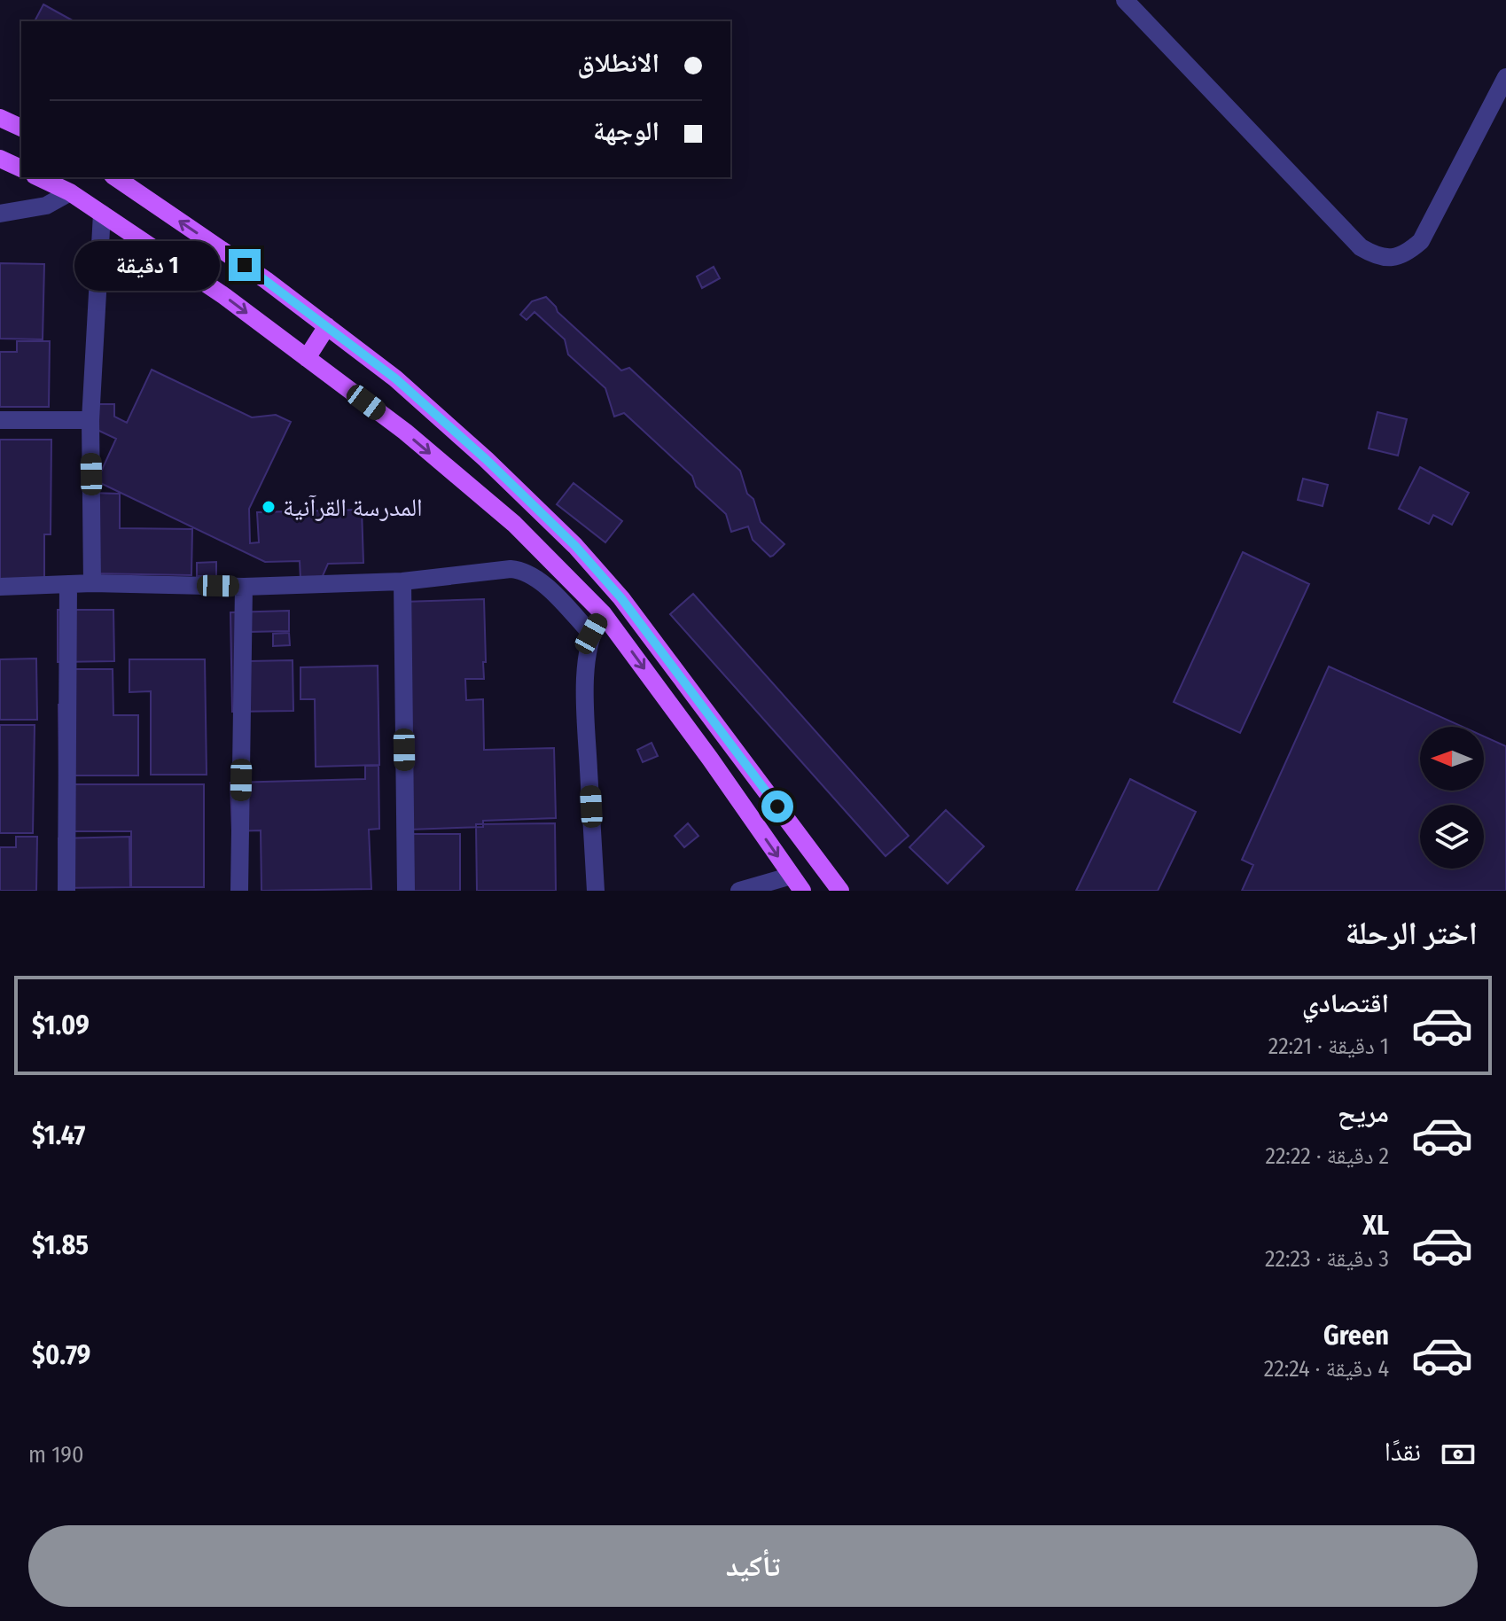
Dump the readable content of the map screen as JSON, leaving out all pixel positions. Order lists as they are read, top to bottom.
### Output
{
  "places": ["المدرسة القرآنية"],
  "north": "left",
  "page": {
    "banner": ["الانطلاق", "الوجهة"],
    "bubble": "1 دقيقة",
    "heading": "اختر الرحلة",
    "list": [
      {
        "name": "اقتصادي",
        "note": "1 دقيقة · 22:21",
        "value": "$1.09"
      },
      {
        "name": "مريح",
        "note": "2 دقيقة · 22:22",
        "value": "$1.47"
      },
      {
        "name": "XL",
        "note": "3 دقيقة · 22:23",
        "value": "$1.85"
      },
      {
        "name": "Green",
        "note": "4 دقيقة · 22:24",
        "value": "$0.79"
      }
    ],
    "pay": ["نقدًا", "190 m"],
    "buttons": "تأكيد"
  }
}
